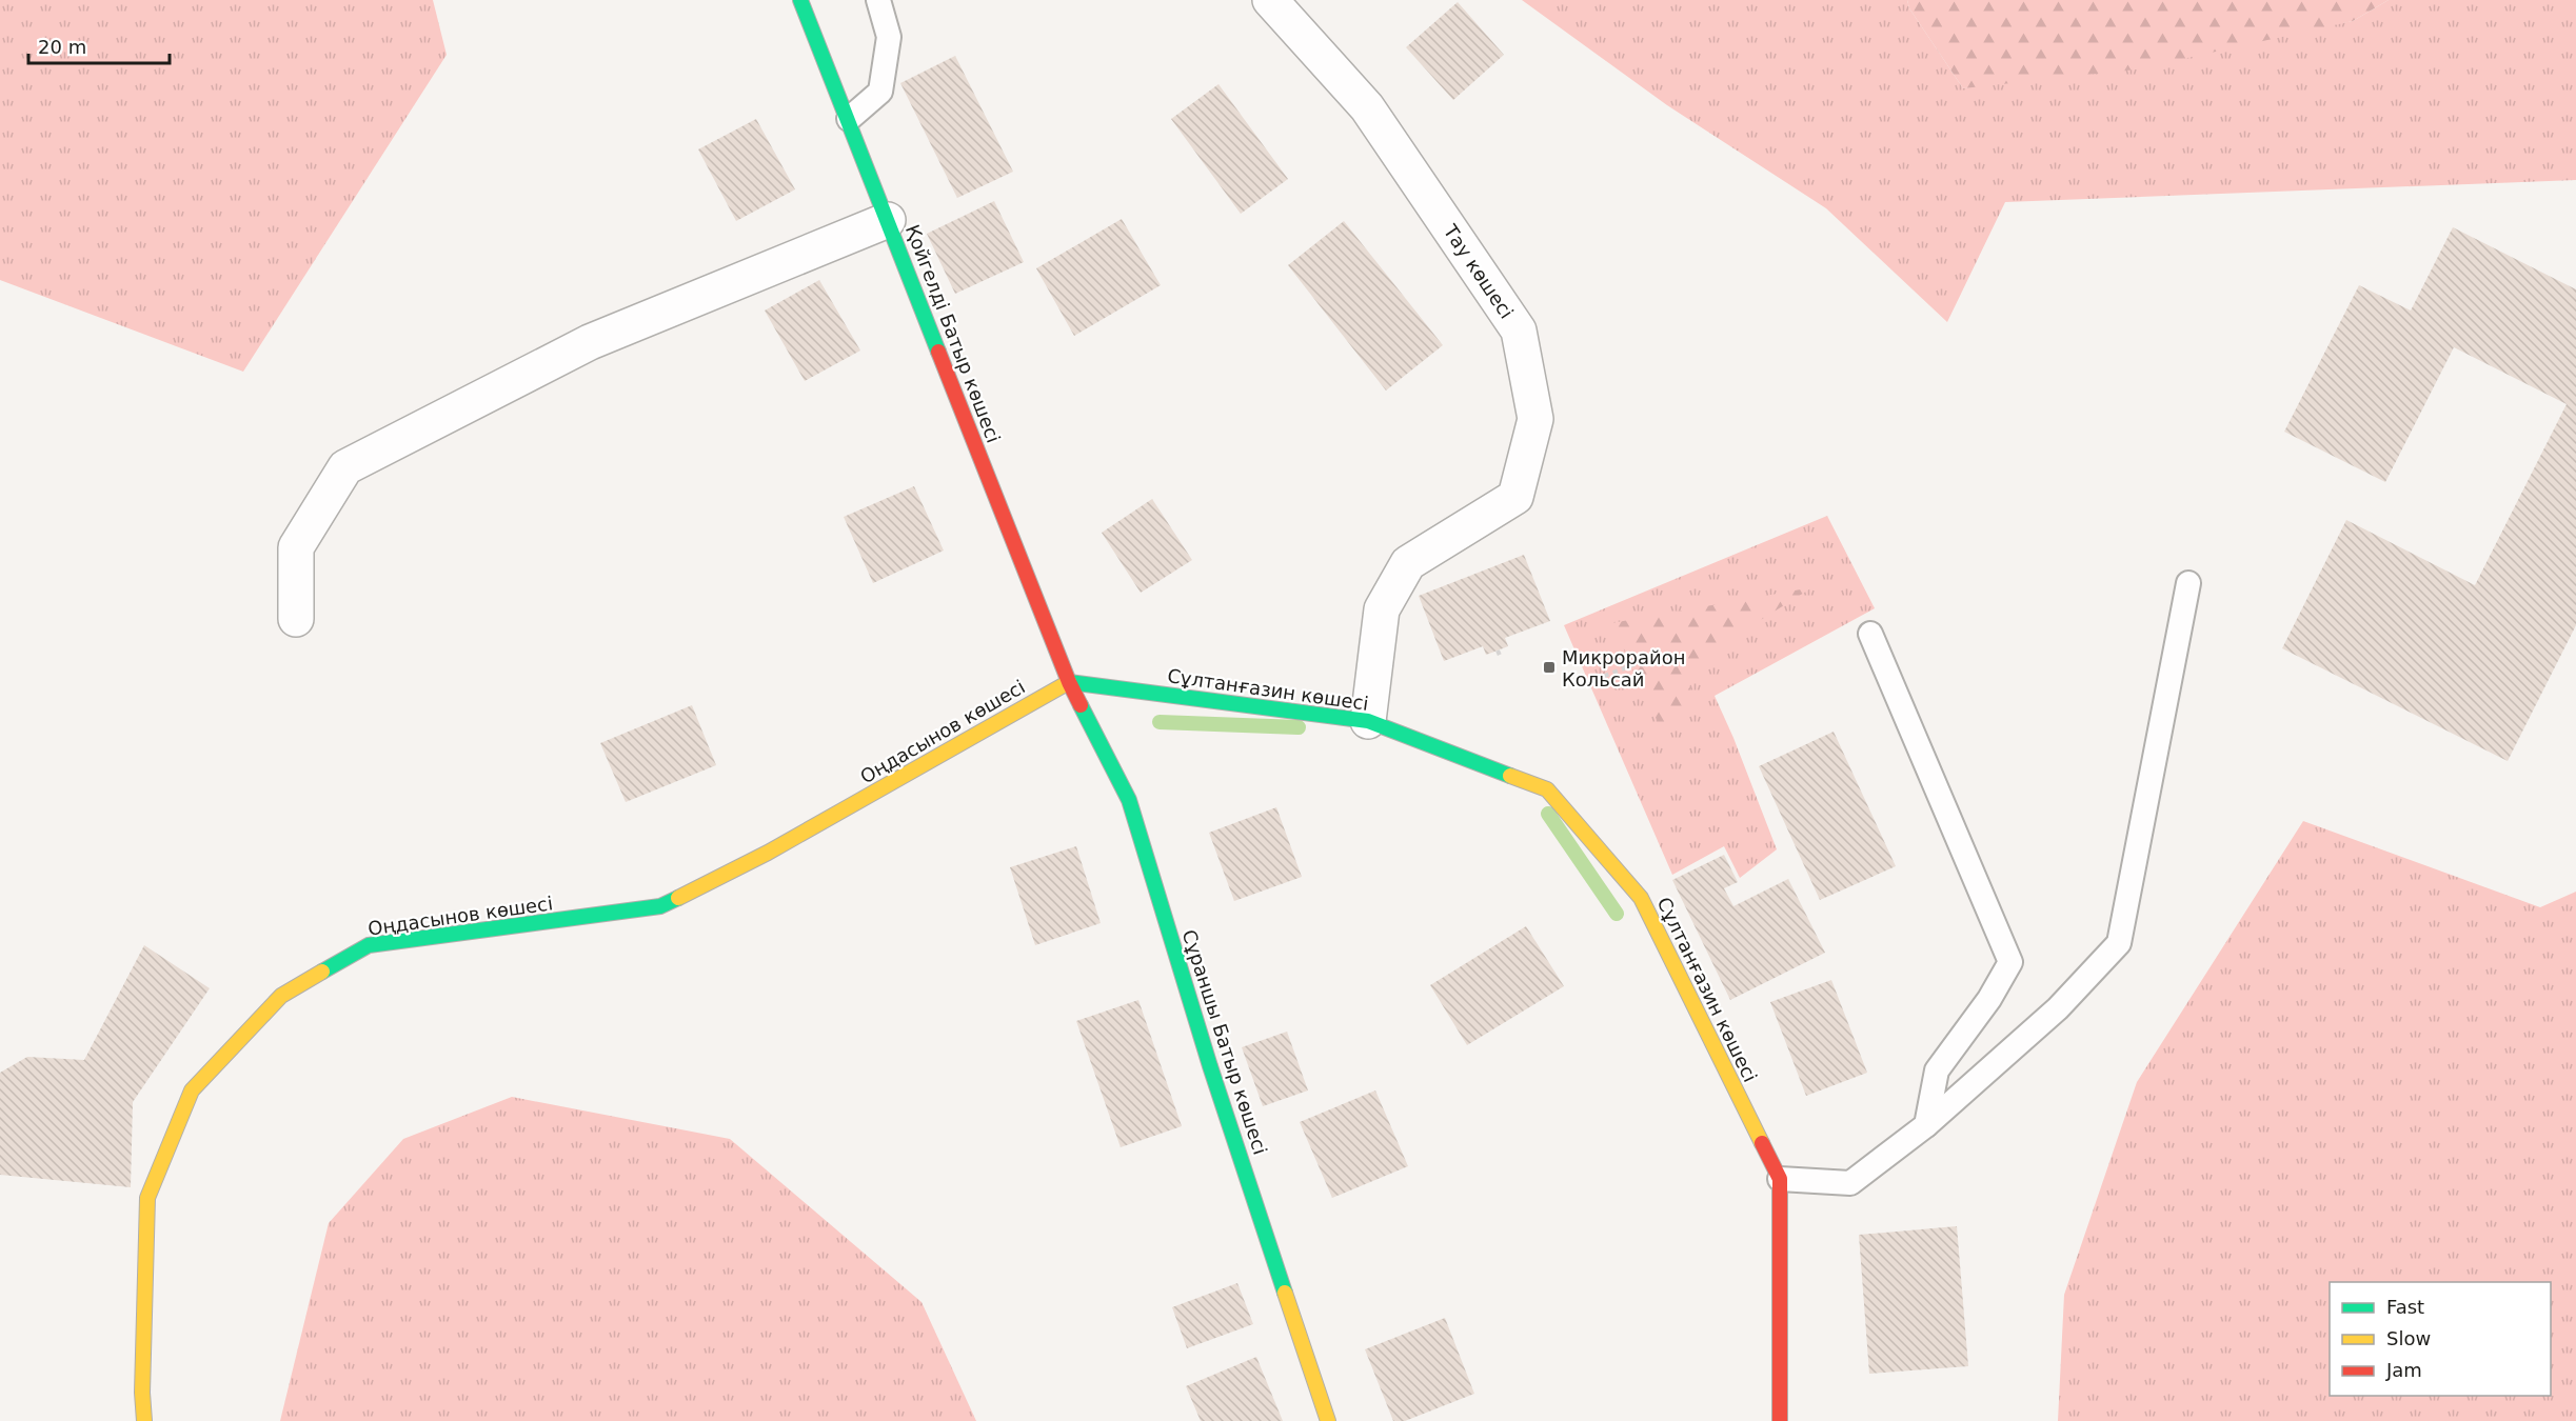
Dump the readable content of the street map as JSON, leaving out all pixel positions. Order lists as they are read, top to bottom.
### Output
{
  "streets": {
    "street": [
      "Тау көшесі",
      "Қойгелді Батыр көшесі",
      "Сұлтанғазин көшесі",
      "Оңдасынов көшесі",
      "Сұраншы Батыр көшесі"
    ]
  },
  "crossings": [
    ["Тау көшесі", "Сұлтанғазин көшесі"],
    ["Қойгелді Батыр көшесі", "Сұлтанғазин көшесі"],
    ["Қойгелді Батыр көшесі", "Оңдасынов көшесі"],
    ["Қойгелді Батыр көшесі", "Сұраншы Батыр көшесі"],
    ["Сұлтанғазин көшесі", "Оңдасынов көшесі"],
    ["Сұлтанғазин көшесі", "Сұраншы Батыр көшесі"],
    ["Оңдасынов көшесі", "Сұраншы Батыр көшесі"]
  ],
  "places": {
    "transit": ["Микрорайон Кольсай"]
  },
  "legend": ["Fast", "Slow", "Jam"],
  "scale_bar": "20 m"
}
